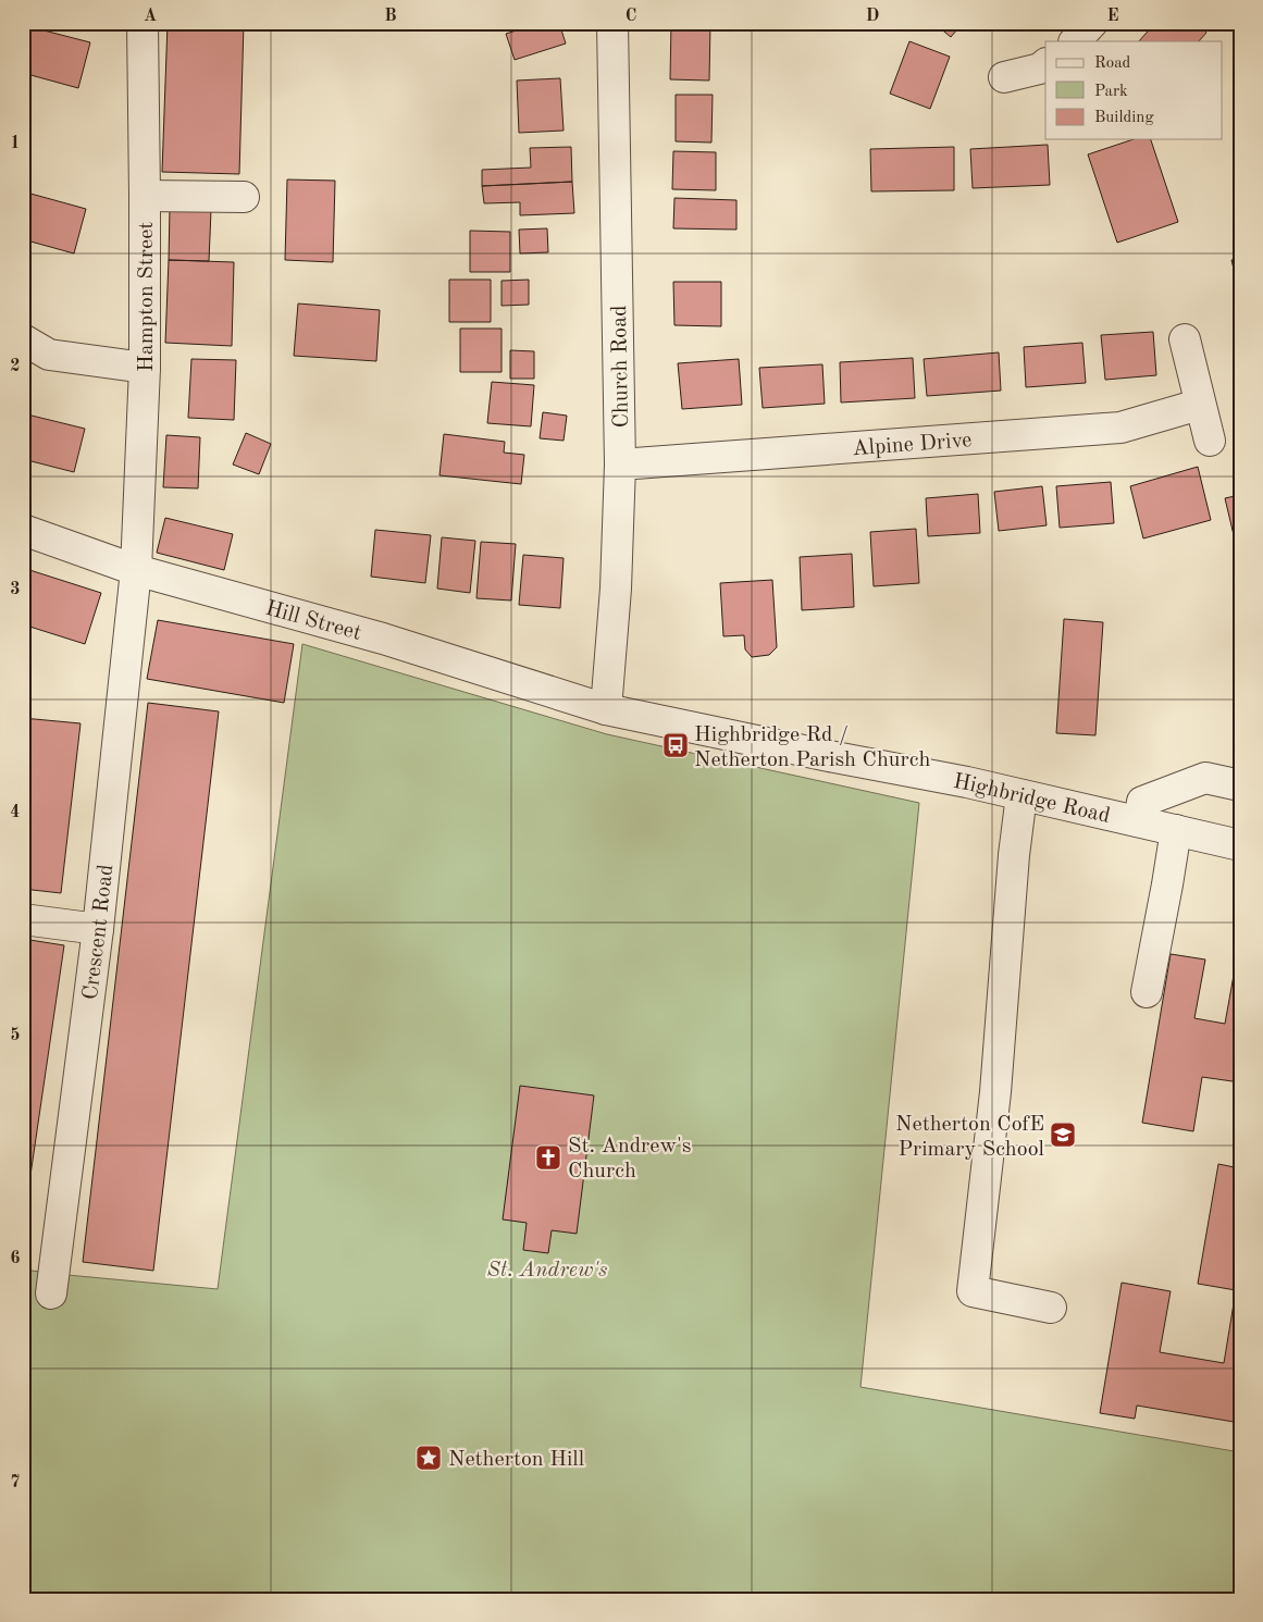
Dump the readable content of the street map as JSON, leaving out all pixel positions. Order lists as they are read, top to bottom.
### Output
{
  "streets": {
    "street": [
      "Hampton Street",
      "Church Road",
      "Alpine Drive",
      "Hill Street",
      "Highbridge Road",
      "Crescent Road"
    ]
  },
  "crossings": [
    ["Hampton Street", "Hill Street"],
    ["Hampton Street", "Crescent Road"],
    ["Church Road", "Alpine Drive"],
    ["Church Road", "Hill Street"],
    ["Church Road", "Highbridge Road"],
    ["Hill Street", "Highbridge Road"],
    ["Hill Street", "Crescent Road"]
  ],
  "parks": ["St. Andrew's"],
  "places": {
    "bus stop": ["Highbridge Rd / Netherton Parish Church"],
    "school or university": ["Netherton CofE Primary School"],
    "church": ["St. Andrew's Church"],
    "place": ["Netherton Hill"]
  },
  "legend": ["Road", "Park", "Building"],
  "grid": {
    "columns": [
      "A",
      "B",
      "C",
      "D",
      "E"
    ],
    "rows": [
      "1",
      "2",
      "3",
      "4",
      "5",
      "6",
      "7"
    ]
  }
}
